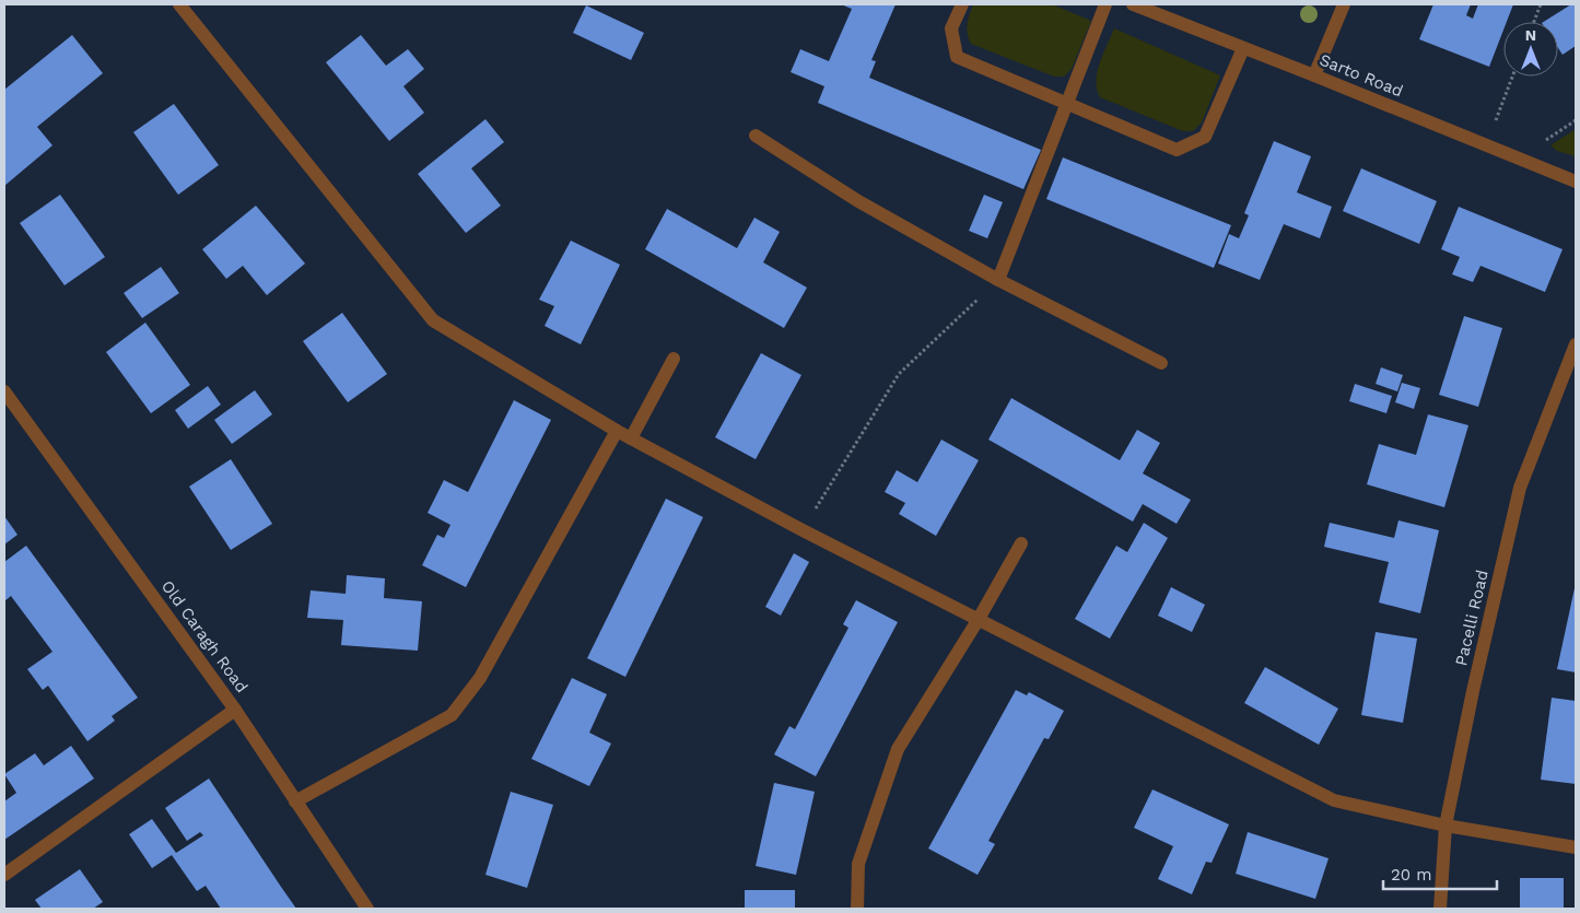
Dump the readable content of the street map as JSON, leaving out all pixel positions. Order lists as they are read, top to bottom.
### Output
{
  "streets": {
    "street": ["Sarto Road", "Pacelli Road", "Old Caragh Road"]
  },
  "scale_bar": "20 m",
  "north": "top"
}
